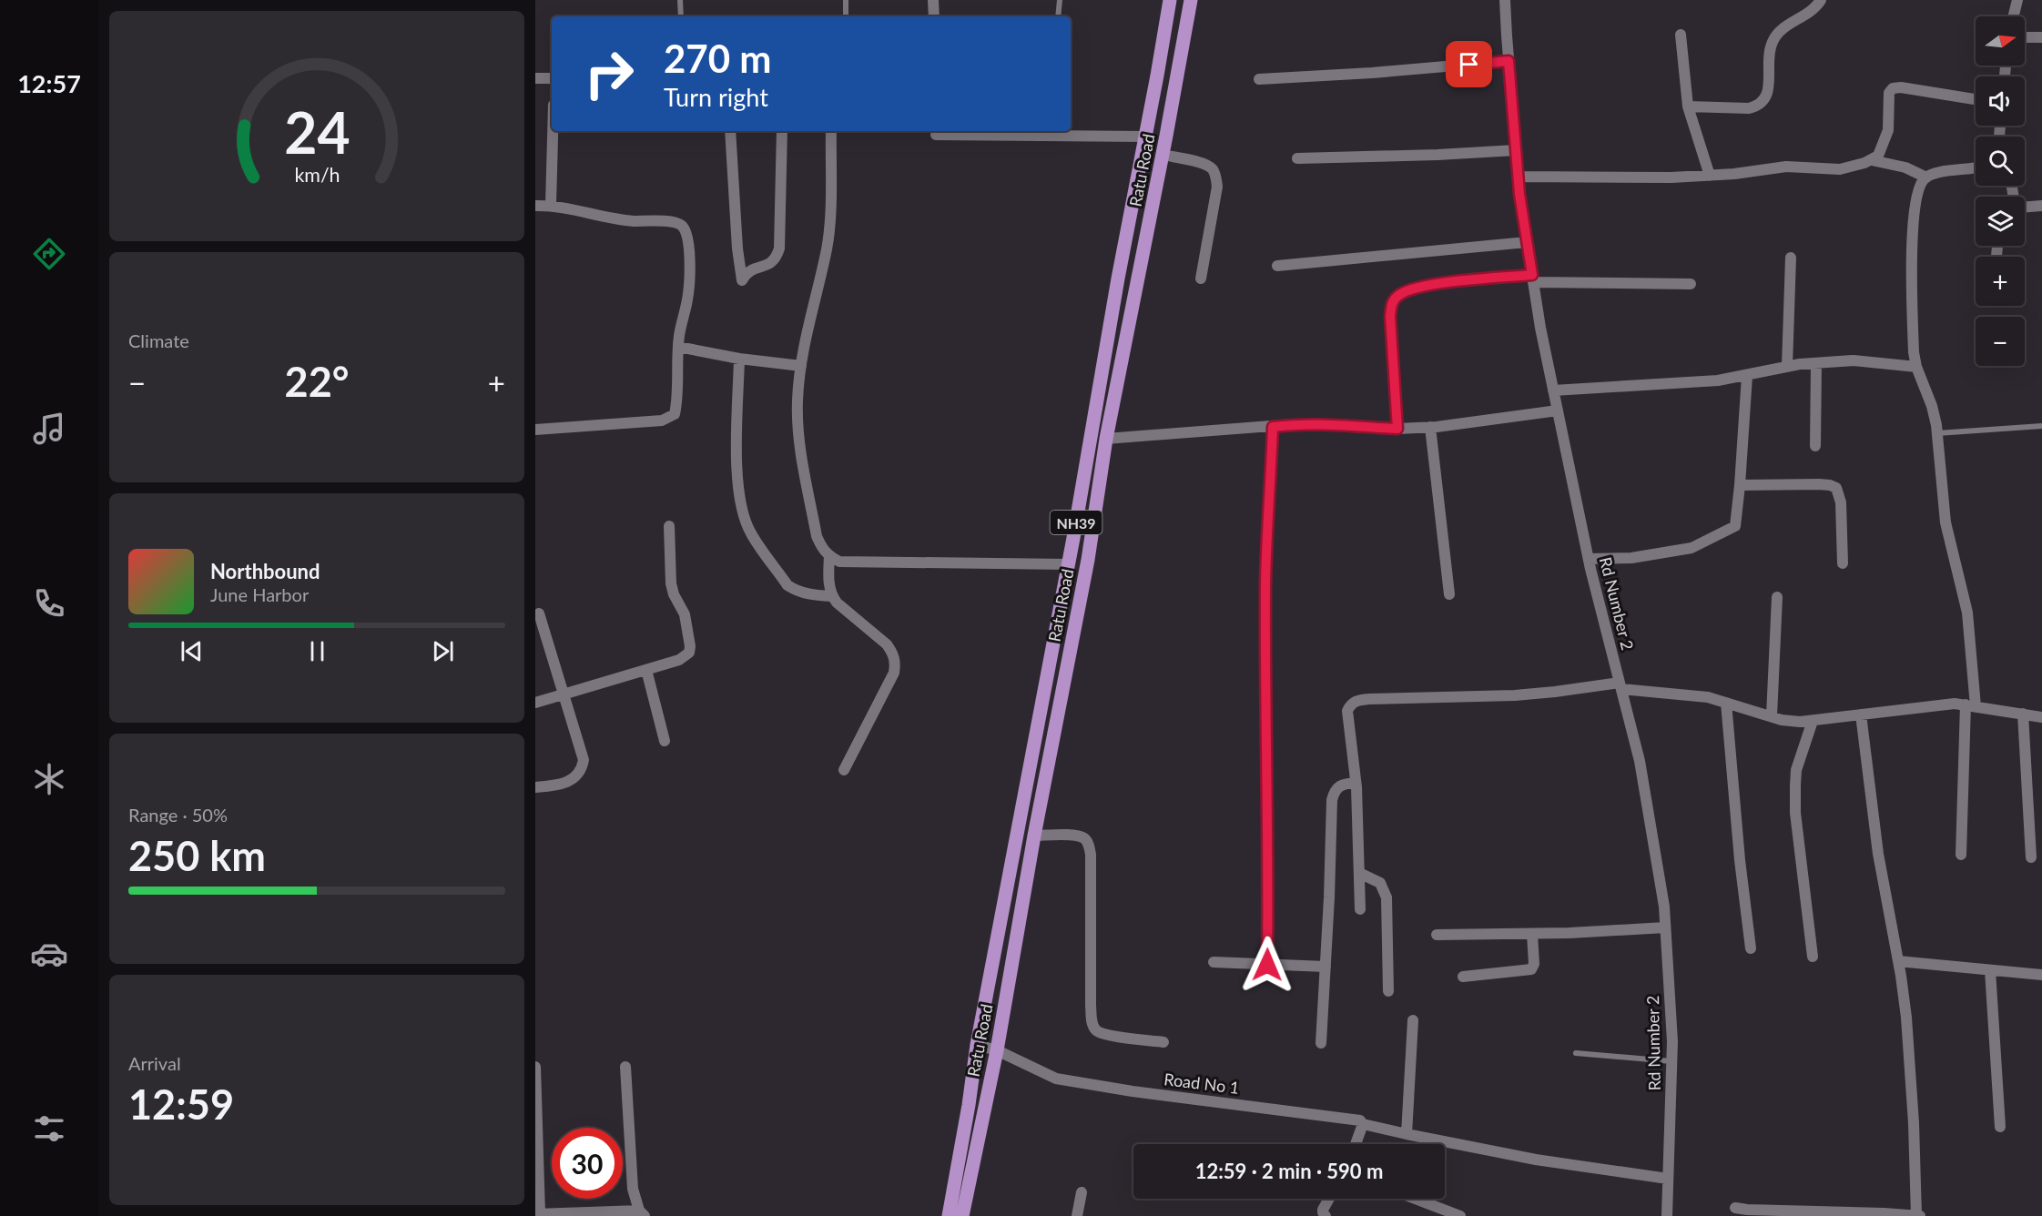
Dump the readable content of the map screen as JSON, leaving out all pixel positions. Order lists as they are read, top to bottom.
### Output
{
  "streets": {
    "main road": ["Ratu Road", "NH39"],
    "street": ["Rd Number 2", "Road No 1"]
  },
  "crossings": [
    ["Ratu Road", "Road No 1"],
    ["Rd Number 2", "Road No 1"]
  ],
  "north": "right",
  "page": {
    "tabs": "12:57",
    "map_buttons": ["+", "−"],
    "turn": ["270 m", "Turn right"],
    "tile": [
      "Climate",
      ["Range · 50%", "250 km"],
      ["Arrival", "12:59"]
    ],
    "heat": ["−", "22°", "+"],
    "song": ["Northbound", "June Harbor"],
    "limit": "30",
    "trip": "12:59 · 2 min · 590 m",
    "gauge": ["24", "km/h"]
  }
}
